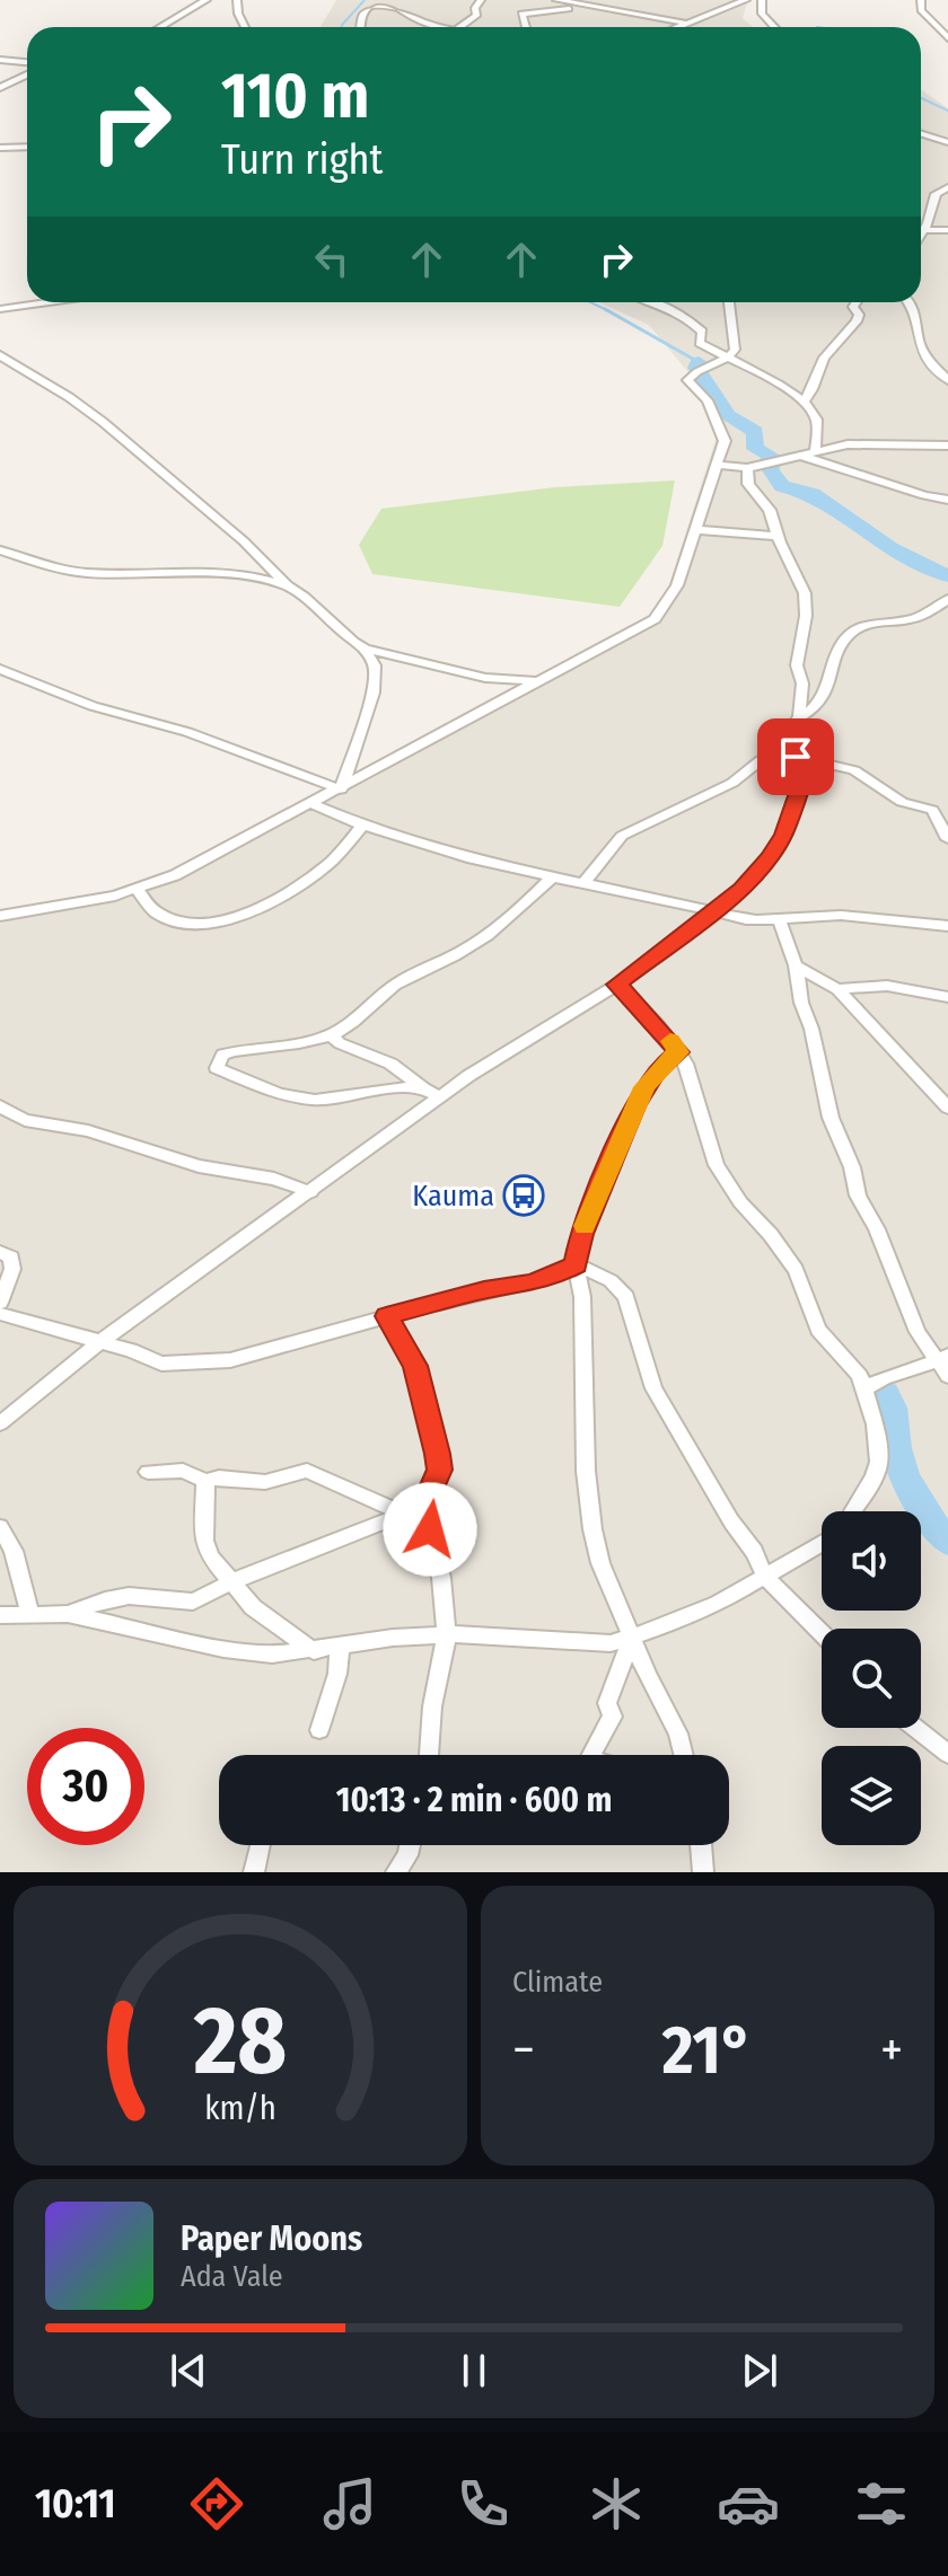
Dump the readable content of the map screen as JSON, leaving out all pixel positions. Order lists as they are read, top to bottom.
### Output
{
  "places": {
    "bus stop": ["Kauma"]
  },
  "page": {
    "turn": ["110 m", "Turn right"],
    "limit": "30",
    "trip": "10:13 · 2 min · 600 m",
    "tile": "Climate",
    "heat": ["−", "21°", "+"],
    "song": ["Paper Moons", "Ada Vale"],
    "tabs": "10:11",
    "gauge": ["28", "km/h"]
  }
}
